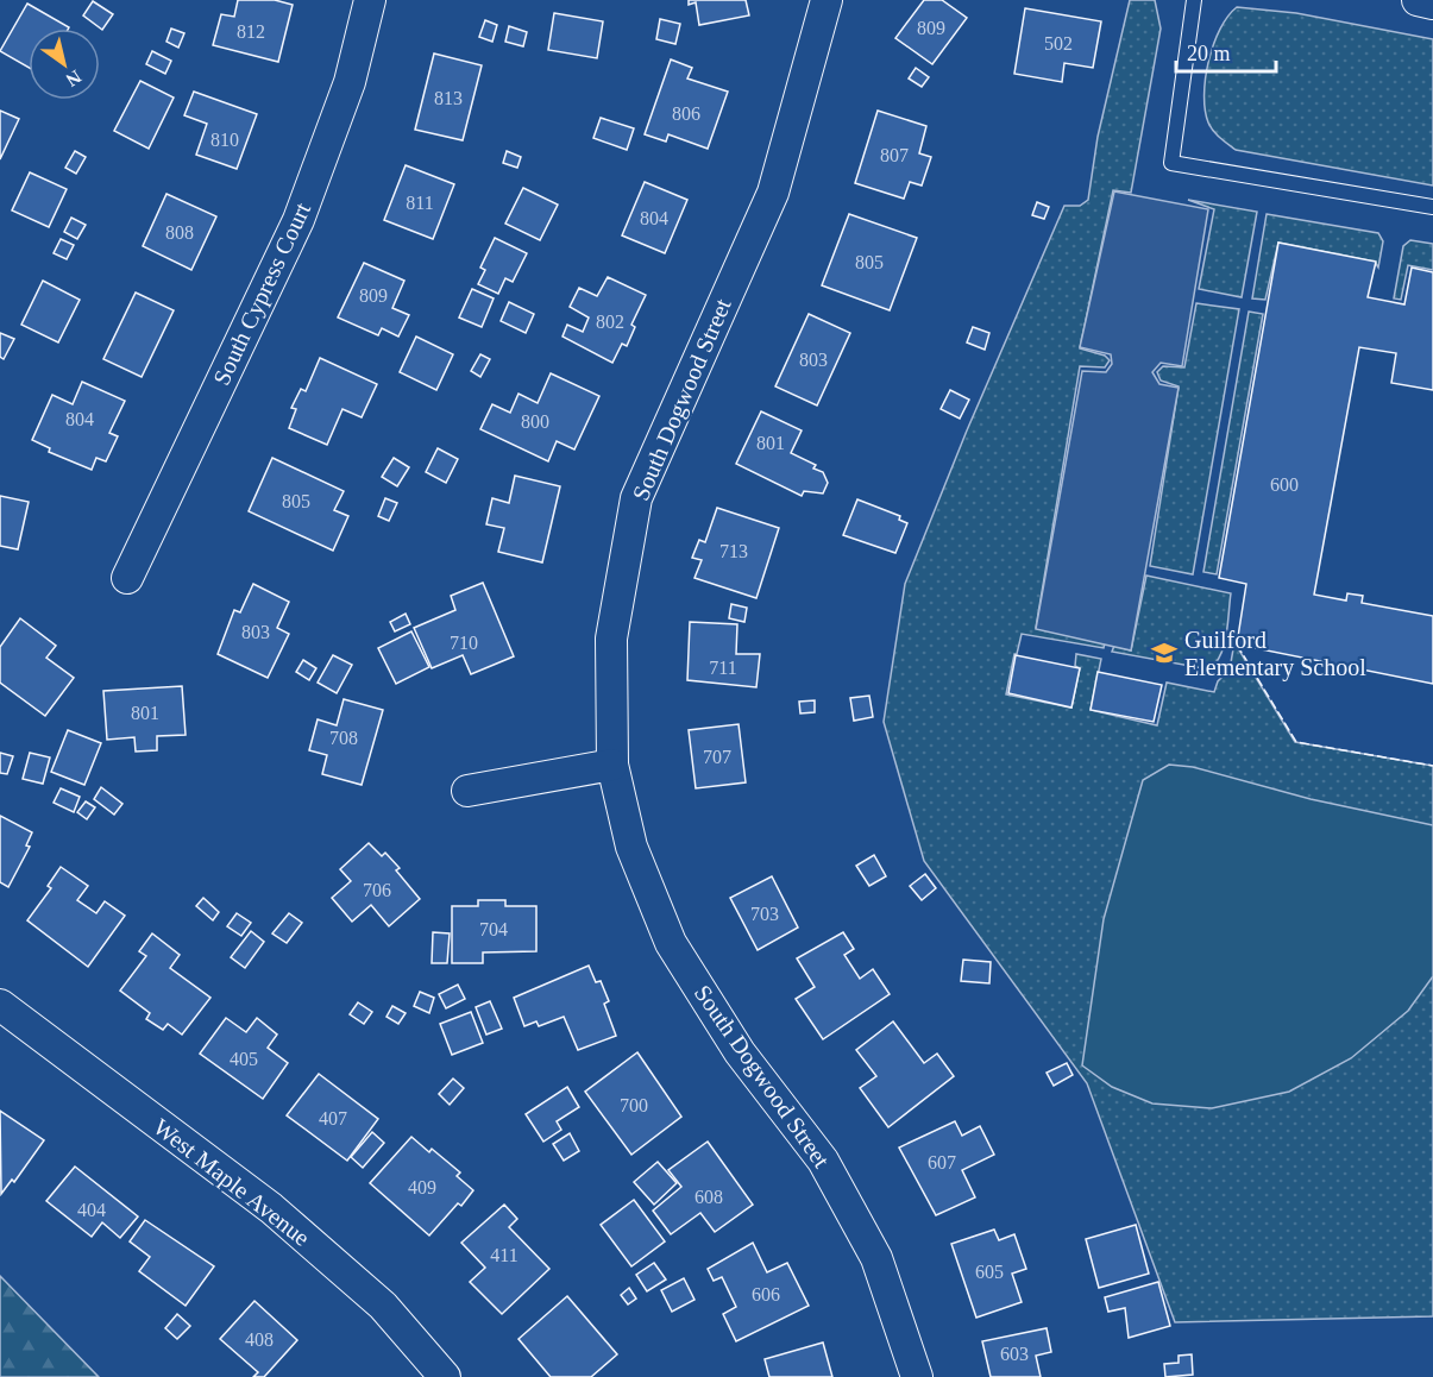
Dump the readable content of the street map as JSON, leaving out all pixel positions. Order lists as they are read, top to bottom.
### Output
{
  "streets": {
    "street": ["South Cypress Court", "South Dogwood Street", "West Maple Avenue"]
  },
  "places": {
    "school or university": ["Guilford Elementary School"]
  },
  "house_numbers": [
    "809",
    "812",
    "502",
    "813",
    "806",
    "810",
    "807",
    "811",
    "804",
    "808",
    "805",
    "809",
    "802",
    "803",
    "804",
    "800",
    "801",
    "600",
    "805",
    "713",
    "803",
    "710",
    "711",
    "801",
    "708",
    "707",
    "706",
    "703",
    "704",
    "405",
    "700",
    "407",
    "607",
    "409",
    "608",
    "404",
    "411",
    "605",
    "606",
    "408",
    "603"
  ],
  "scale_bar": "20 m",
  "north": "bottom right"
}
